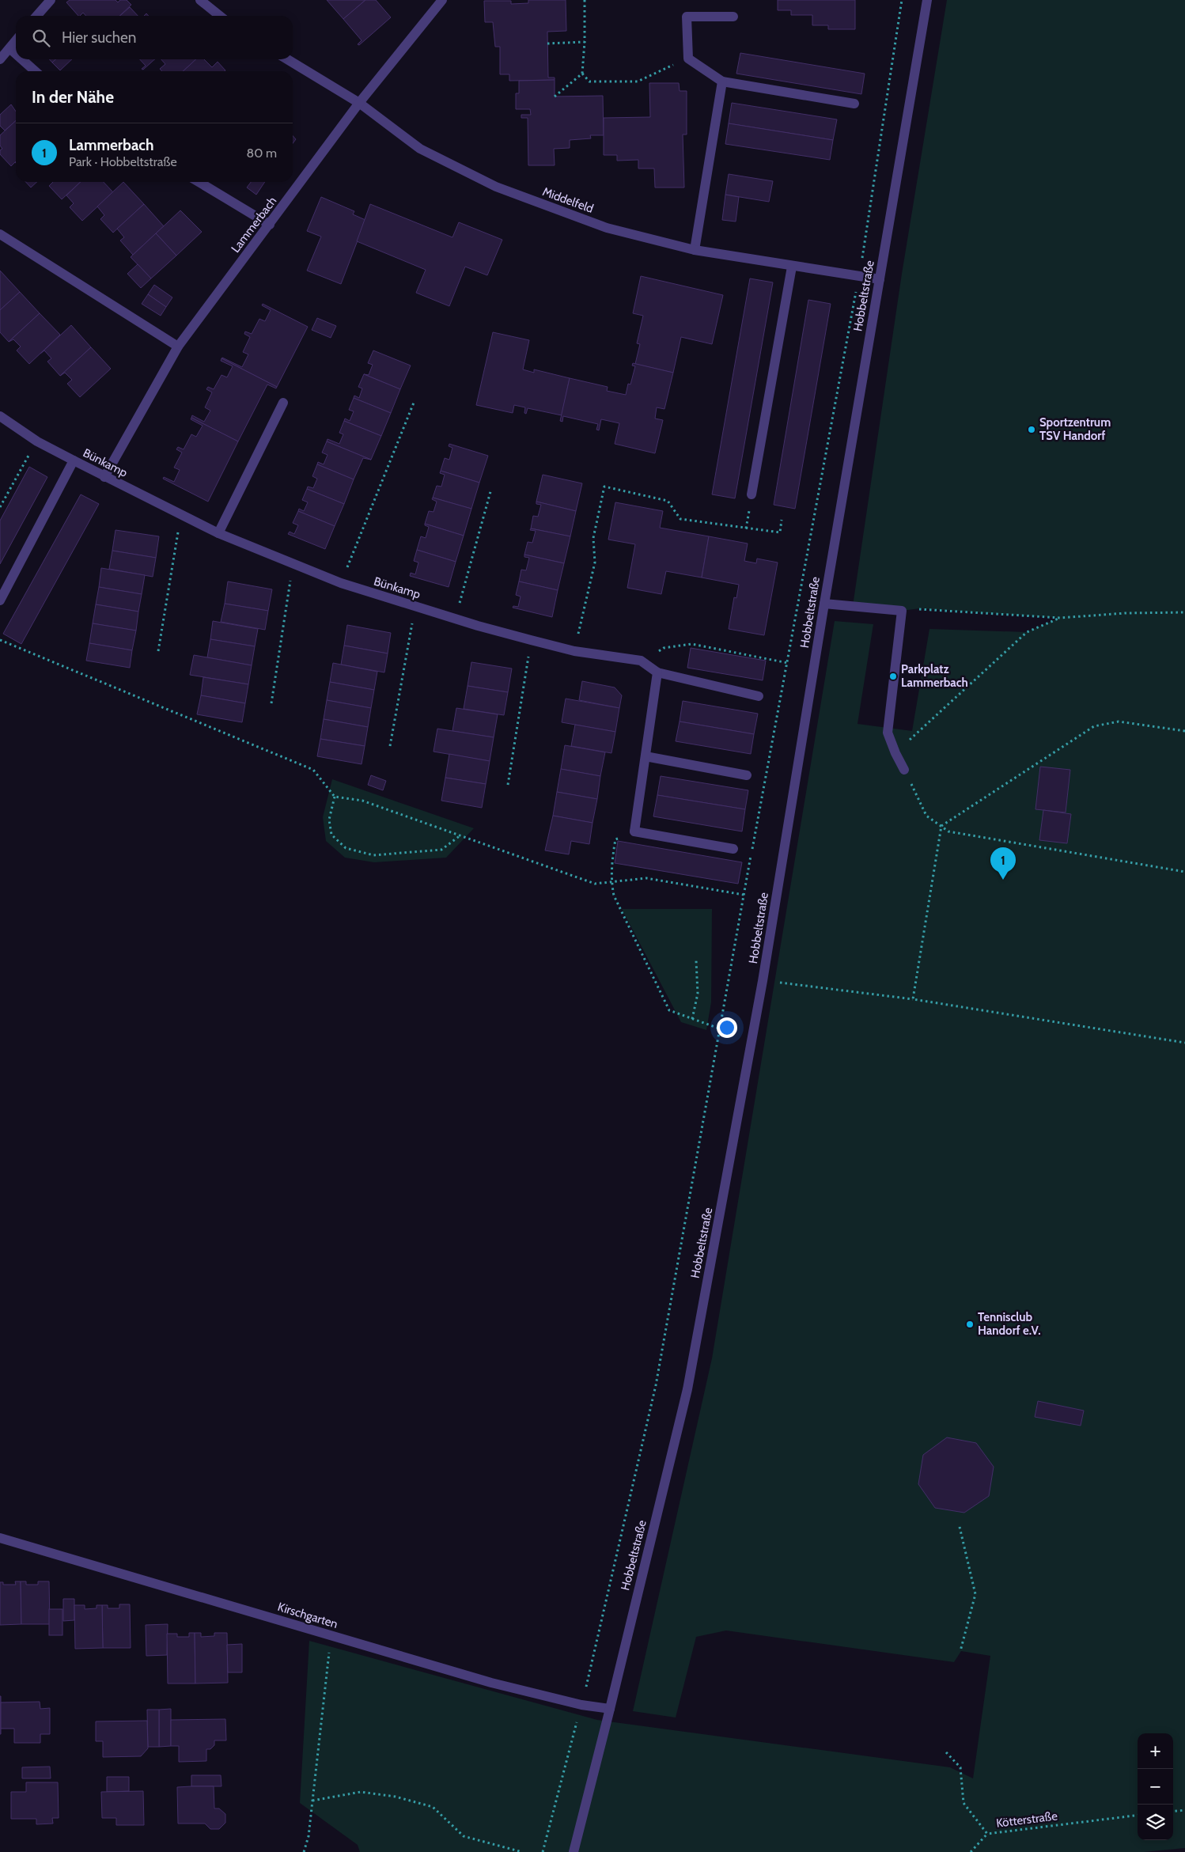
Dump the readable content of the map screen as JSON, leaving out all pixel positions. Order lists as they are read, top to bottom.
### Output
{
  "streets": {
    "street": [
      "Middelfeld",
      "Lammerbach",
      "Hobbeltstraße",
      "Bünkamp",
      "Kirschgarten"
    ],
    "path": ["Kötterstraße"]
  },
  "crossings": [
    ["Middelfeld", "Lammerbach"],
    ["Middelfeld", "Hobbeltstraße"],
    ["Lammerbach", "Bünkamp"],
    ["Hobbeltstraße", "Kirschgarten"]
  ],
  "places": ["Sportzentrum TSV Handorf", "Parkplatz Lammerbach", "Tennisclub Handorf e.V."],
  "page": {
    "search": "Hier suchen",
    "heading": "In der Nähe",
    "list": [
      {
        "mark": "1",
        "name": "Lammerbach",
        "note": "Park · Hobbeltstraße",
        "value": "80 m"
      }
    ],
    "pins": "1",
    "map_buttons": ["+", "−"]
  }
}
